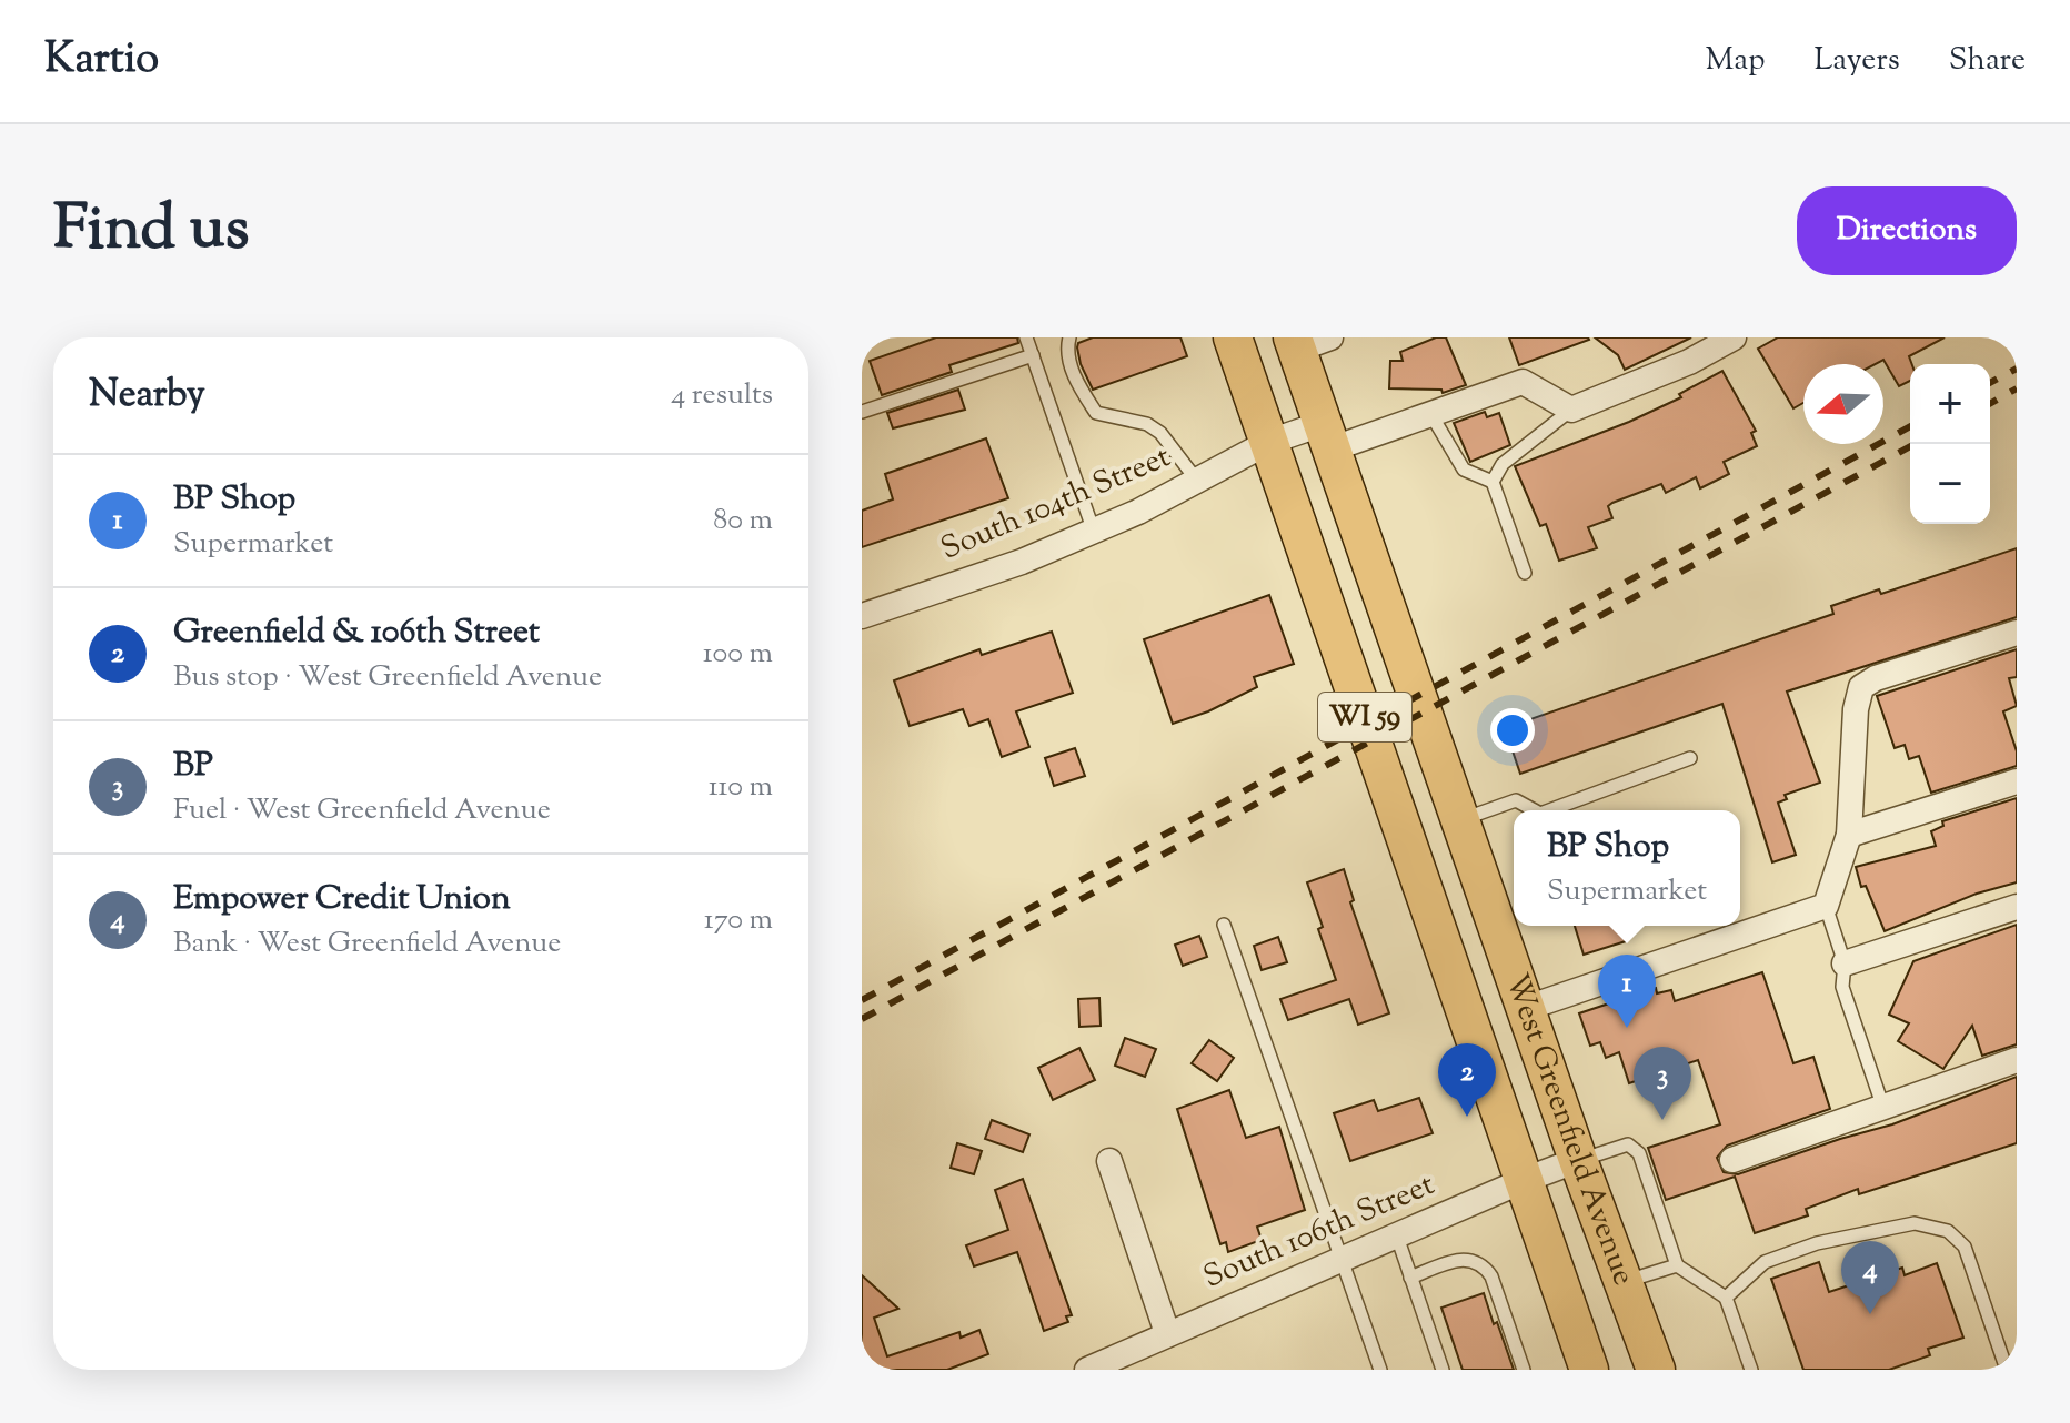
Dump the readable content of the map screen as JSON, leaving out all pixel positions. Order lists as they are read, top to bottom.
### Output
{
  "streets": {
    "main road": ["WI 59", "West Greenfield Avenue"],
    "street": ["South 104th Street", "South 106th Street"]
  },
  "crossings": [
    ["South 104th Street", "West Greenfield Avenue"],
    ["West Greenfield Avenue", "South 106th Street"]
  ],
  "north": "left",
  "page": {
    "header": "Kartio",
    "nav": ["Map", "Layers", "Share"],
    "title": "Find us",
    "buttons": "Directions",
    "heading": ["Nearby", "4 results"],
    "map_buttons": ["+", "−"],
    "list": [
      {
        "mark": "1",
        "name": "BP Shop",
        "note": "Supermarket",
        "value": "80 m"
      },
      {
        "mark": "2",
        "name": "Greenfield & 106th Street",
        "note": "Bus stop · West Greenfield Avenue",
        "value": "100 m"
      },
      {
        "mark": "3",
        "name": "BP",
        "note": "Fuel · West Greenfield Avenue",
        "value": "110 m"
      },
      {
        "mark": "4",
        "name": "Empower Credit Union",
        "note": "Bank · West Greenfield Avenue",
        "value": "170 m"
      }
    ],
    "popup": ["BP Shop", "Supermarket"],
    "pins": [
      "1",
      "2",
      "3",
      "4"
    ]
  }
}
